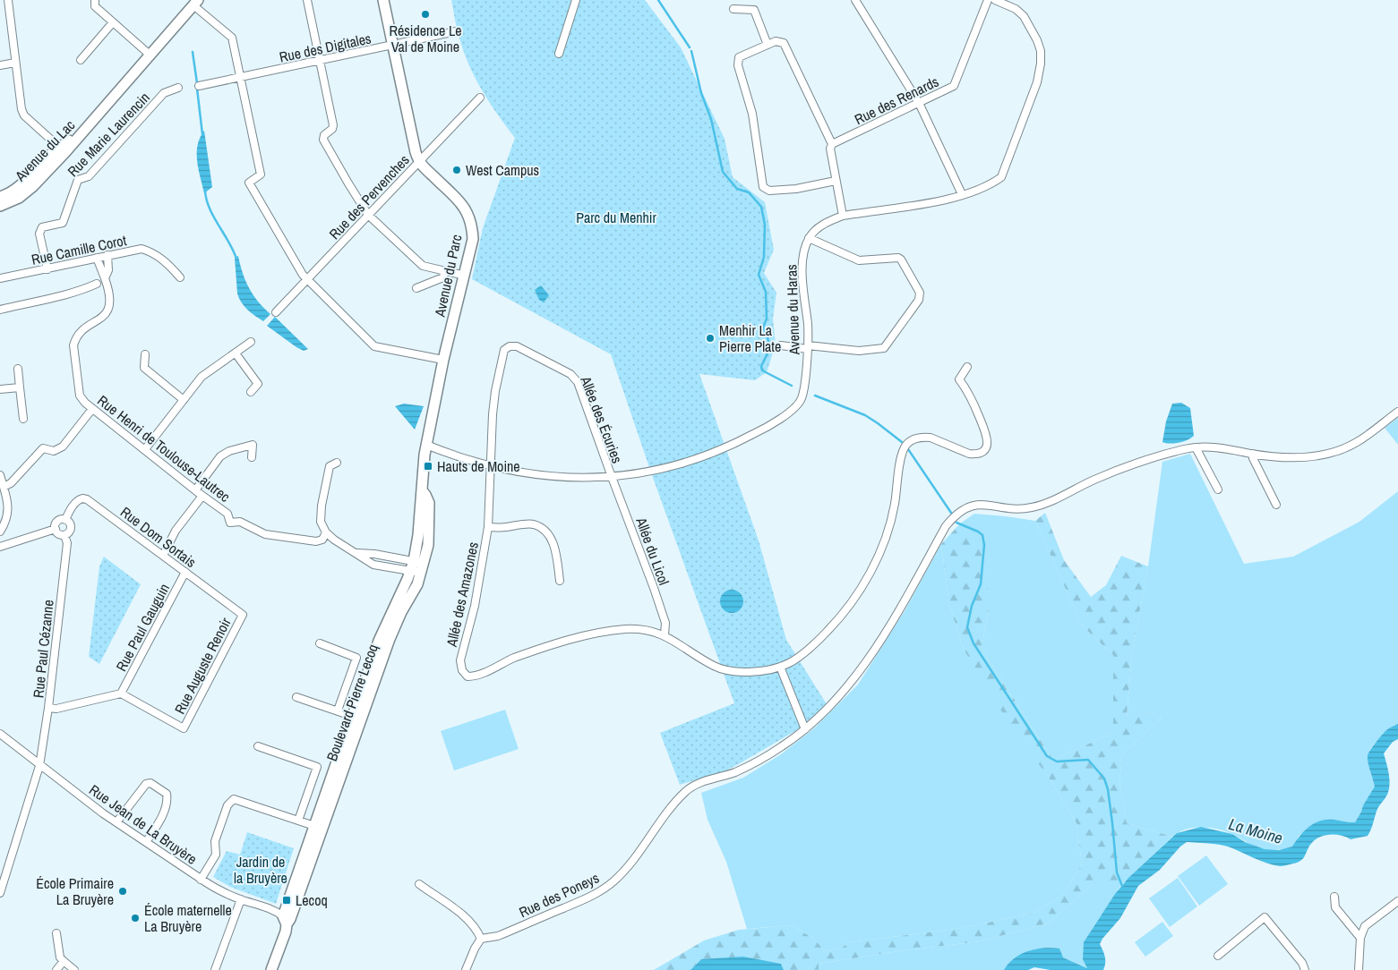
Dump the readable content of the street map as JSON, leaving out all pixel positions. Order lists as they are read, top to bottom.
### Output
{
  "streets": {
    "street": [
      "Rue des Digitales",
      "Rue des Renards",
      "Rue Marie Laurencin",
      "Avenue du Lac",
      "Rue des Pervenches",
      "Rue Camille Corot",
      "Avenue du Parc",
      "Avenue du Haras",
      "Allée des Écuries",
      "Rue Henri de Toulouse-Lautrec",
      "Rue Dom Sortais",
      "Allée du Licol",
      "Allée des Amazones",
      "Rue Paul Gauguin",
      "Rue Paul Cézanne",
      "Rue Auguste Renoir",
      "Boulevard Pierre Lecoq",
      "Rue Jean de La Bruyère",
      "Rue des Poneys"
    ]
  },
  "crossings": [
    ["Rue des Digitales", "Avenue du Parc"],
    ["Rue Marie Laurencin", "Rue Camille Corot"],
    ["Rue des Pervenches", "Avenue du Parc"],
    ["Rue Camille Corot", "Rue Henri de Toulouse-Lautrec"],
    ["Avenue du Parc", "Avenue du Haras"],
    ["Avenue du Parc", "Boulevard Pierre Lecoq"],
    ["Avenue du Haras", "Allée des Écuries"],
    ["Avenue du Haras", "Allée du Licol"],
    ["Avenue du Haras", "Allée des Amazones"],
    ["Avenue du Haras", "Boulevard Pierre Lecoq"],
    ["Allée des Écuries", "Allée du Licol"],
    ["Allée des Écuries", "Allée des Amazones"],
    ["Rue Dom Sortais", "Rue Paul Gauguin"],
    ["Rue Dom Sortais", "Rue Paul Cézanne"],
    ["Rue Dom Sortais", "Rue Auguste Renoir"],
    ["Allée du Licol", "Allée des Amazones"],
    ["Rue Paul Gauguin", "Rue Auguste Renoir"],
    ["Rue Paul Cézanne", "Rue Jean de La Bruyère"],
    ["Boulevard Pierre Lecoq", "Rue Jean de La Bruyère"]
  ],
  "water": ["La Moine"],
  "parks": ["Parc du Menhir", "Jardin de la Bruyère"],
  "places": {
    "other": [
      "Résidence Le Val de Moine",
      "West Campus",
      "Menhir La Pierre Plate",
      "École Primaire La Bruyère",
      "École maternelle La Bruyère"
    ],
    "transit": ["Hauts de Moine", "Lecoq"]
  }
}
